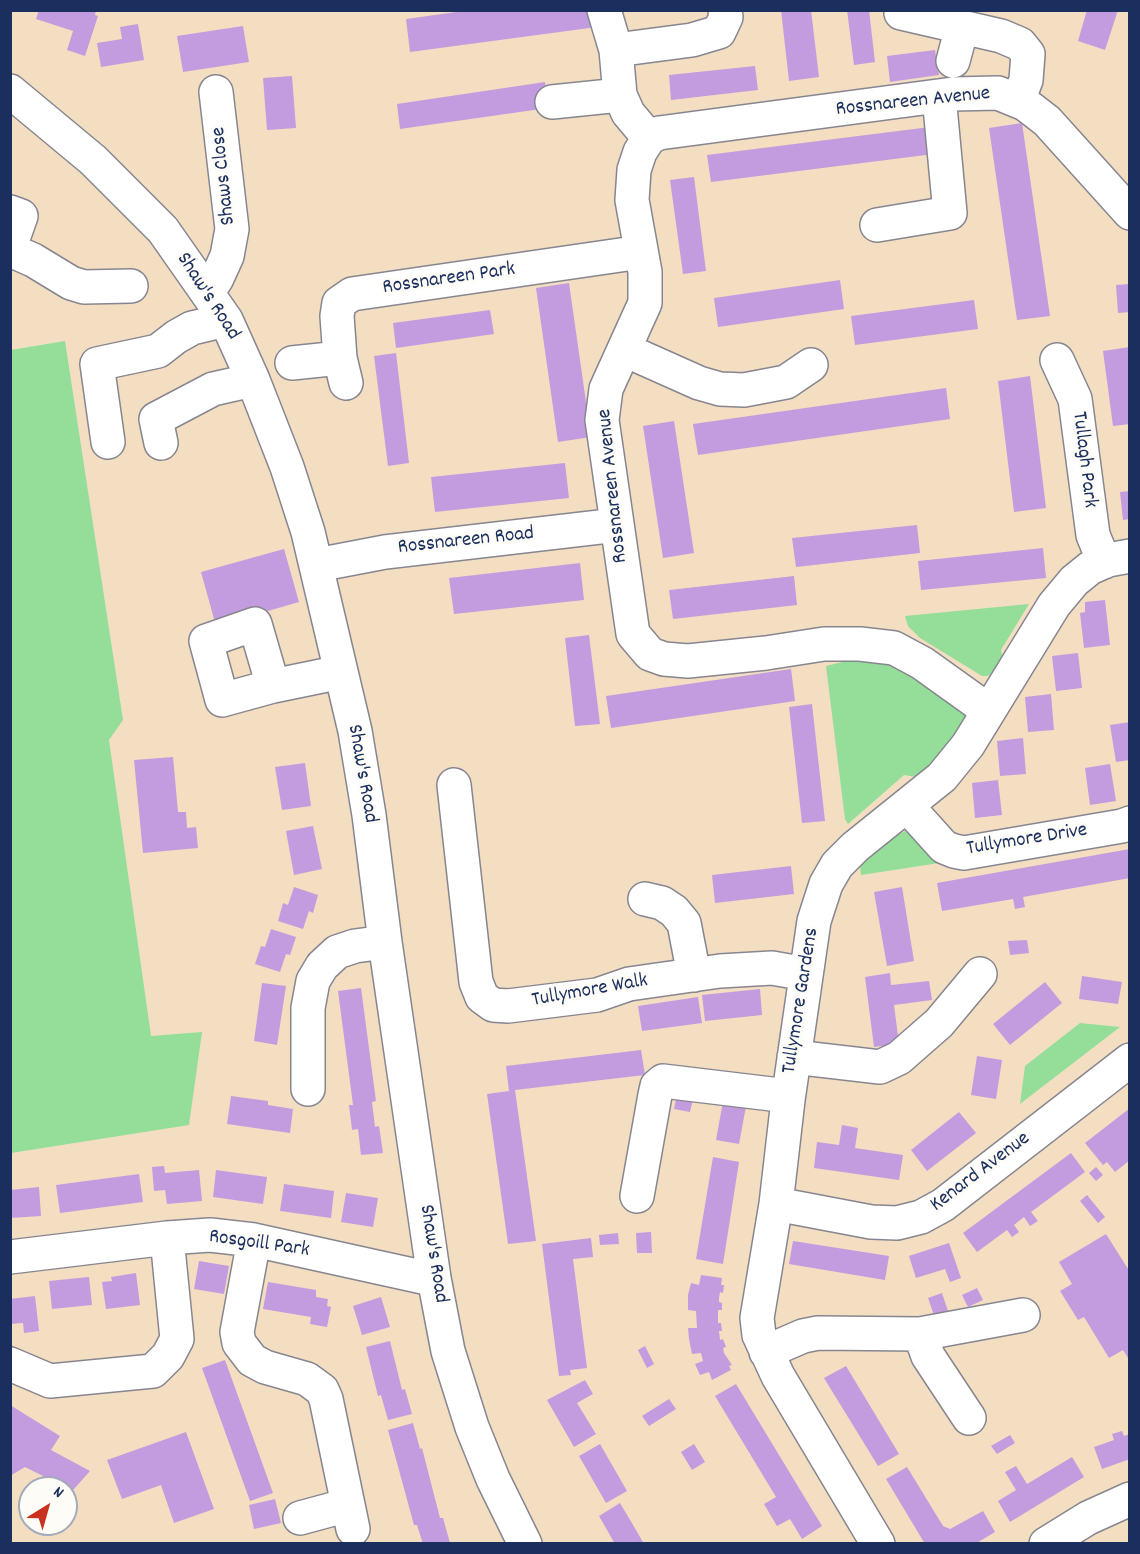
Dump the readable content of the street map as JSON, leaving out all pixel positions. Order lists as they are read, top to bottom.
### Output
{
  "streets": {
    "street": [
      "Rossnareen Avenue",
      "Shaws Close",
      "Rossnareen Park",
      "Shaw's Road",
      "Tullagh Park",
      "Rossnareen Road",
      "Tullymore Drive",
      "Tullymore Walk",
      "Tullymore Gardens",
      "Kenard Avenue",
      "Rosgoill Park"
    ]
  },
  "crossings": [
    ["Rossnareen Avenue", "Rossnareen Park"],
    ["Rossnareen Avenue", "Rossnareen Road"],
    ["Rossnareen Avenue", "Tullymore Gardens"],
    ["Shaws Close", "Shaw's Road"],
    ["Shaw's Road", "Rossnareen Road"],
    ["Shaw's Road", "Rosgoill Park"],
    ["Tullagh Park", "Tullymore Gardens"],
    ["Tullymore Drive", "Tullymore Gardens"],
    ["Tullymore Walk", "Tullymore Gardens"],
    ["Tullymore Gardens", "Kenard Avenue"]
  ],
  "north": "top right"
}
